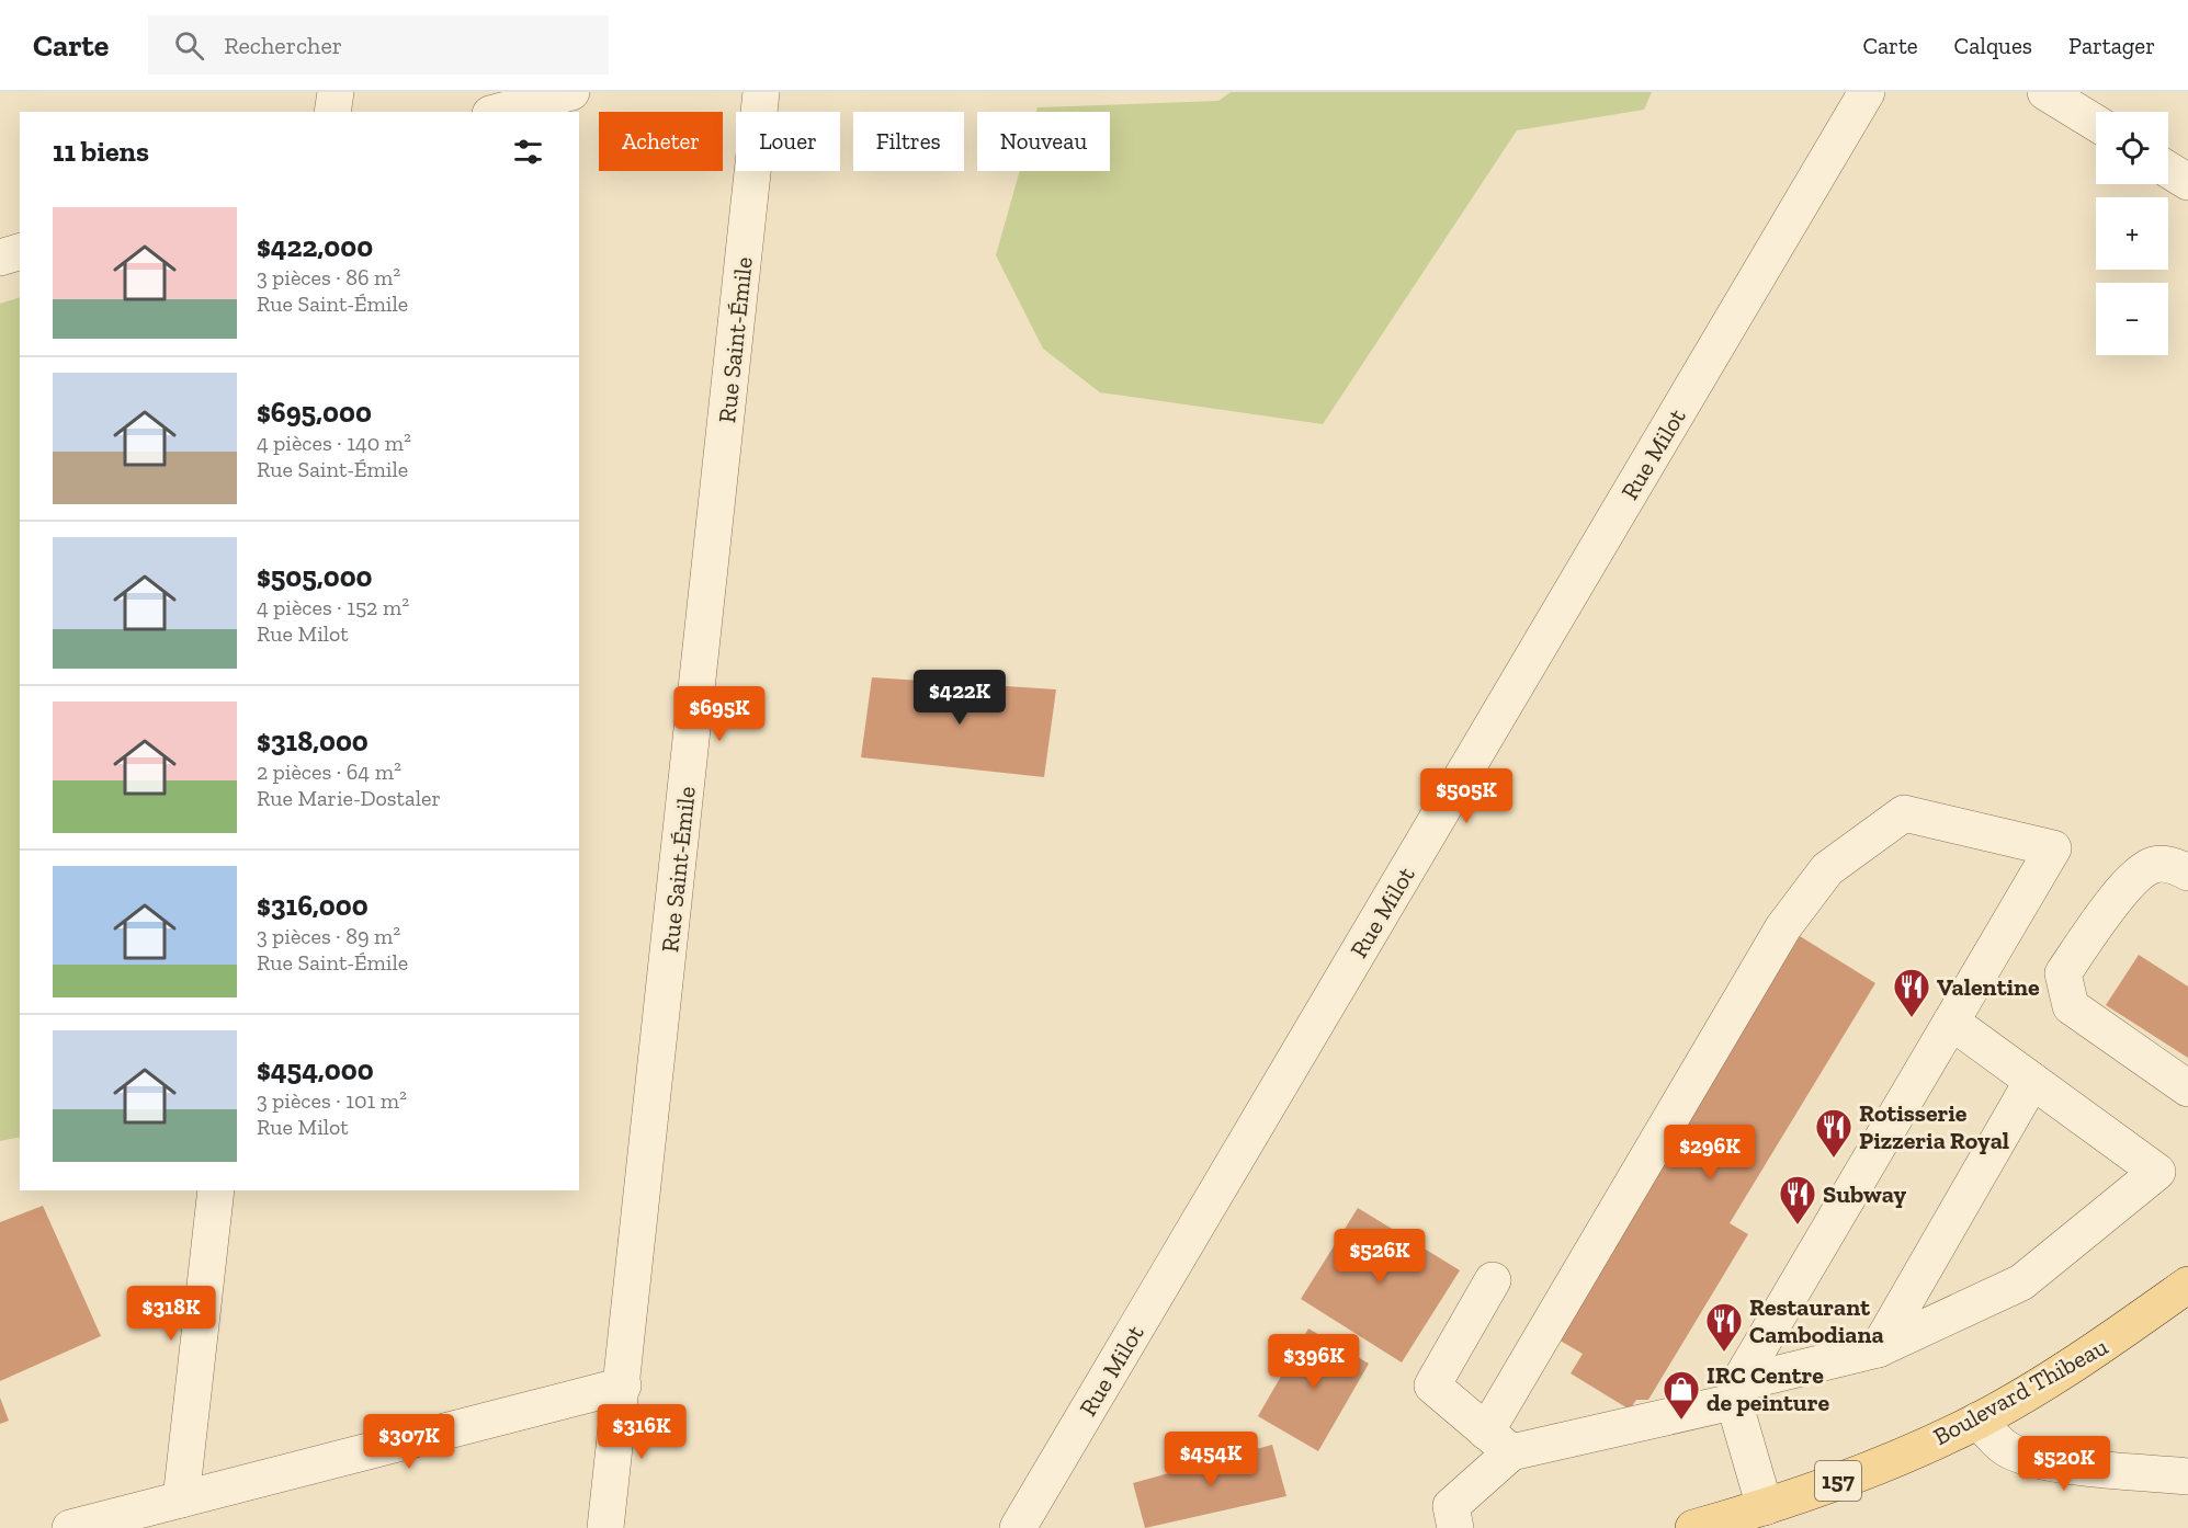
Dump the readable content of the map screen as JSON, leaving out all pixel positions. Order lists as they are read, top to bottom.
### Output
{
  "streets": {
    "main road": ["Boulevard Thibeau", "157"],
    "street": ["Rue Saint-Émile", "Rue Milot"]
  },
  "places": {
    "restaurant": [
      "Valentine",
      "Rotisserie Pizzeria Royal",
      "Subway",
      "Restaurant Cambodiana"
    ],
    "shop": ["IRC Centre de peinture"]
  },
  "page": {
    "header": "Carte",
    "search": "Rechercher",
    "nav": ["Carte", "Calques", "Partager"],
    "map_buttons": ["+", "−"],
    "chip": [
      "Acheter",
      "Louer",
      "Filtres",
      "Nouveau"
    ],
    "heading": "11 biens",
    "list": [
      {
        "name": "$422,000",
        "note": "3 pièces · 86 m² · Rue Saint-Émile"
      },
      {
        "name": "$695,000",
        "note": "4 pièces · 140 m² · Rue Saint-Émile"
      },
      {
        "name": "$505,000",
        "note": "4 pièces · 152 m² · Rue Milot"
      },
      {
        "name": "$318,000",
        "note": "2 pièces · 64 m² · Rue Marie-Dostaler"
      },
      {
        "name": "$316,000",
        "note": "3 pièces · 89 m² · Rue Saint-Émile"
      },
      {
        "name": "$454,000",
        "note": "3 pièces · 101 m² · Rue Milot"
      }
    ],
    "price": [
      "$422K",
      "$695K",
      "$505K",
      "$296K",
      "$526K",
      "$318K",
      "$396K",
      "$316K",
      "$307K",
      "$454K",
      "$520K"
    ]
  }
}
